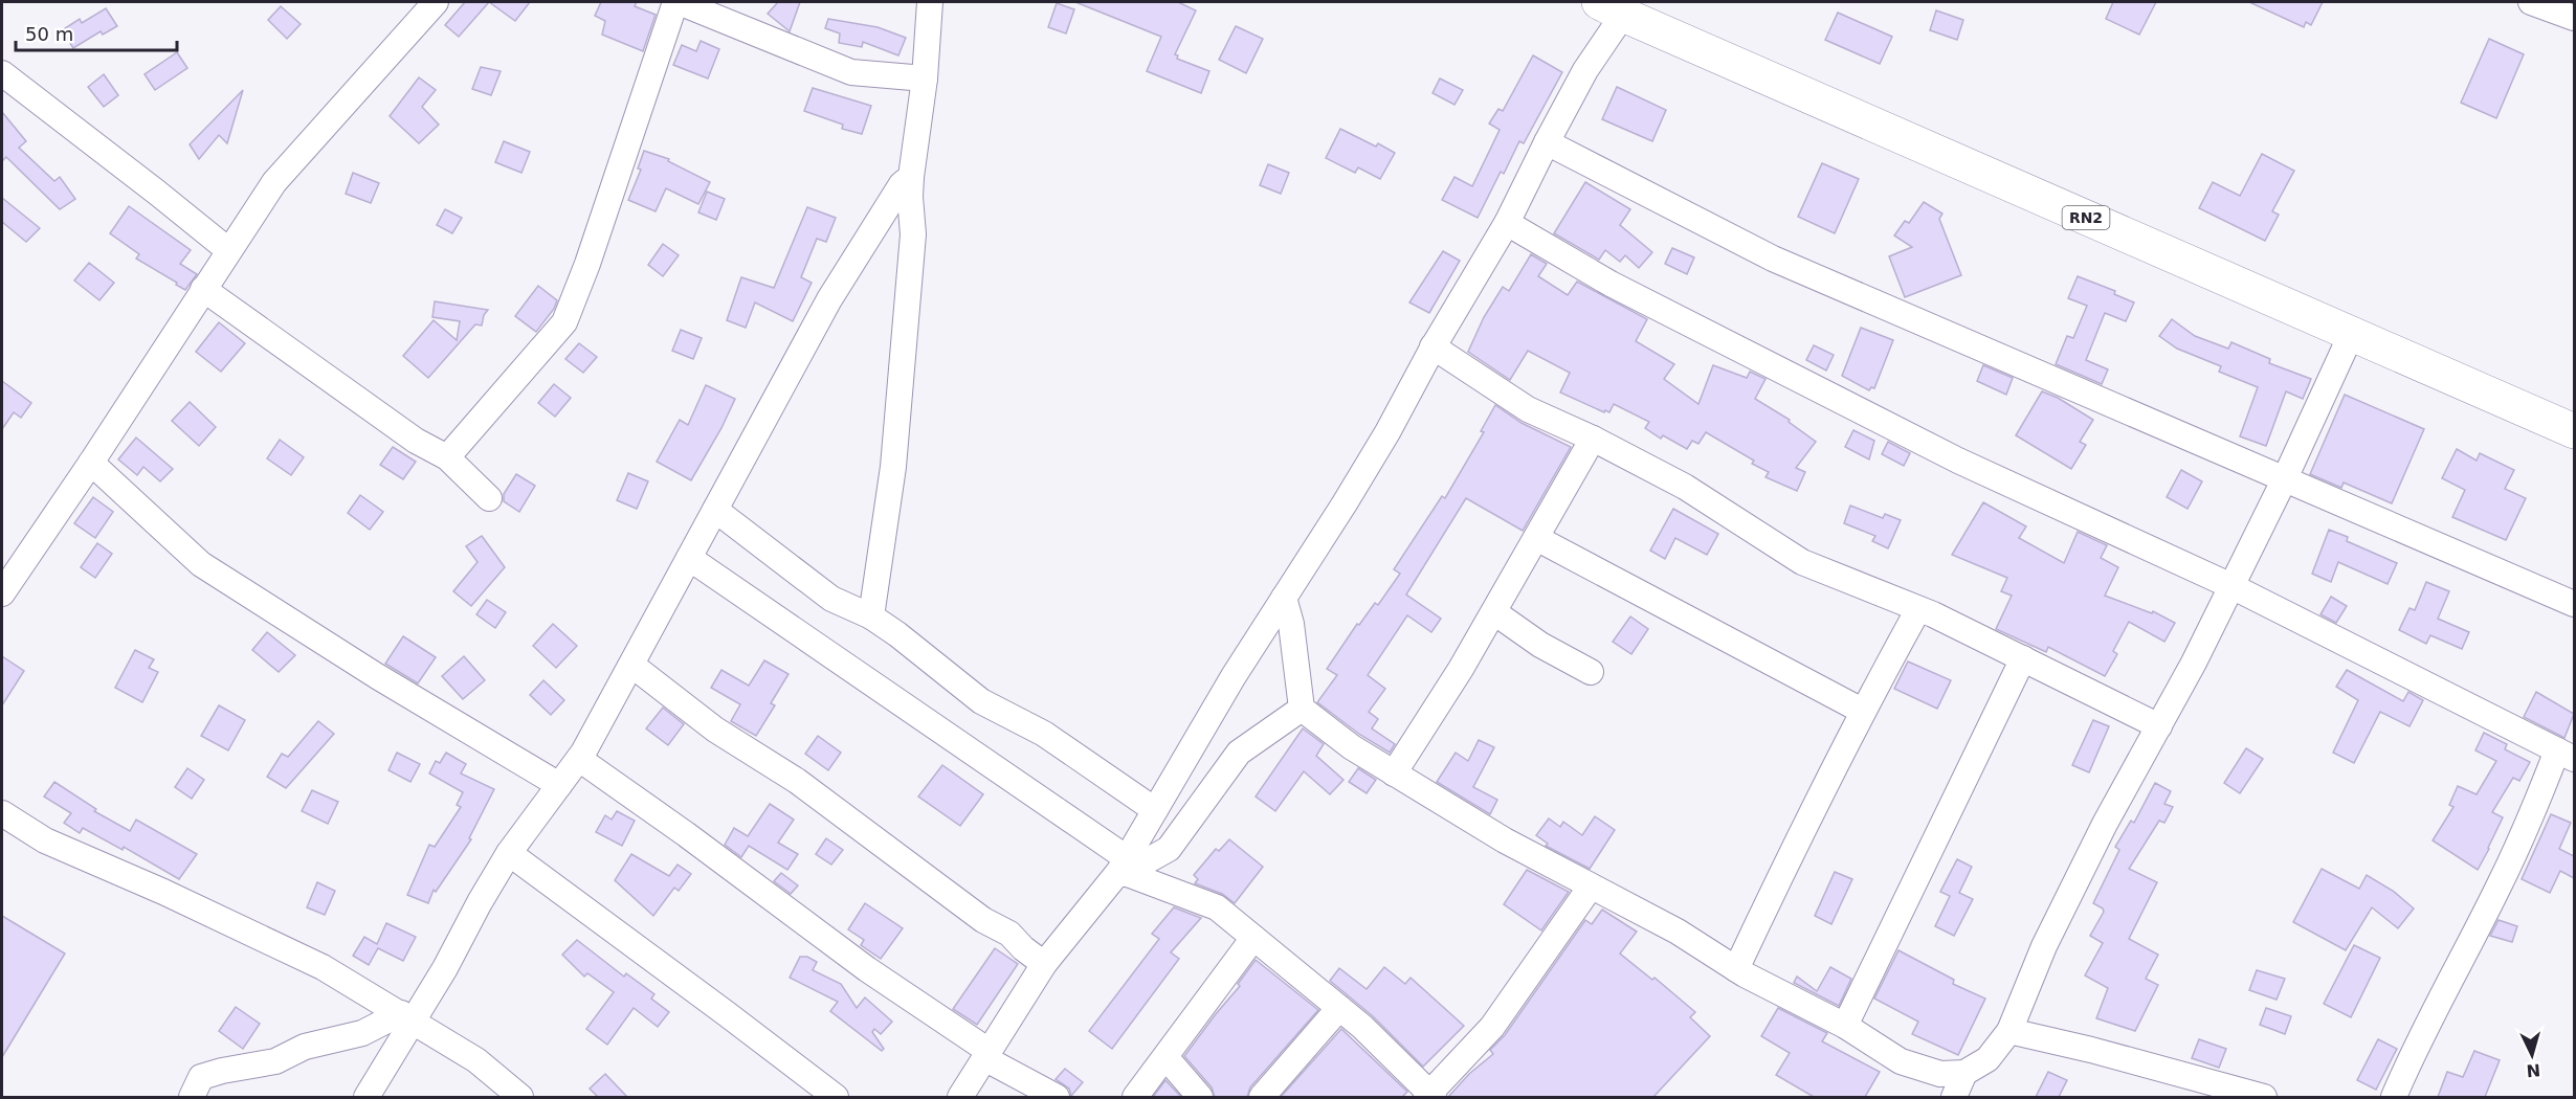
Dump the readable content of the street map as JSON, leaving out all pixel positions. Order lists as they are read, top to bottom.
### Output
{
  "streets": {
    "highway": ["RN2"]
  },
  "scale_bar": "50 m",
  "north": "bottom"
}
